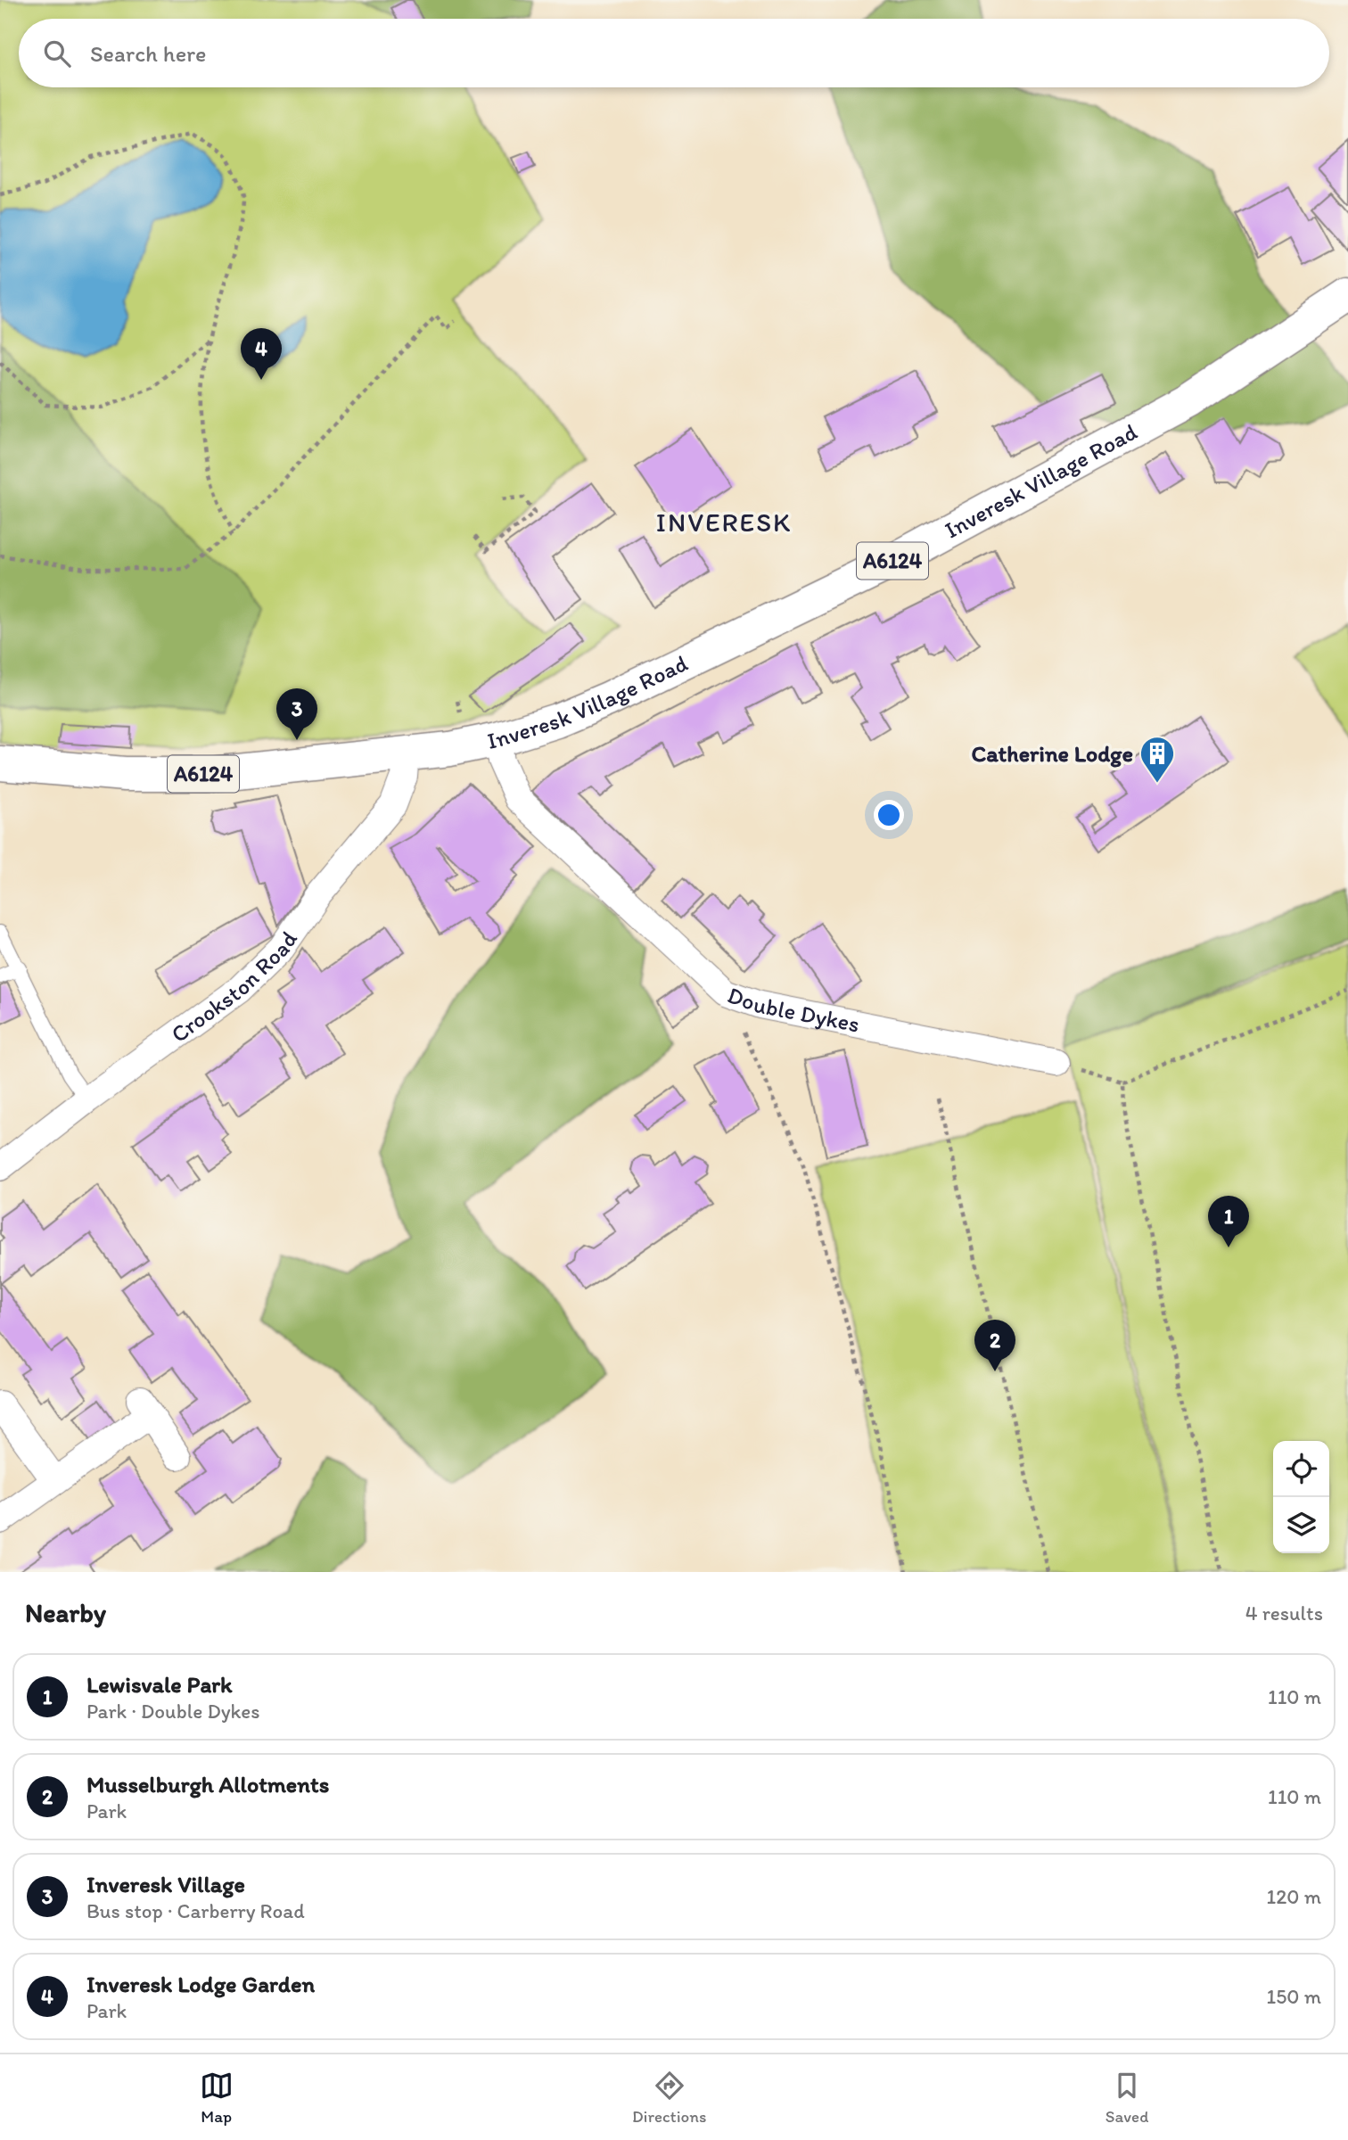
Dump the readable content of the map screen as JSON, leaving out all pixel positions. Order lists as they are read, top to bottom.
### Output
{
  "streets": {
    "main road": ["Inveresk Village Road", "A6124"],
    "street": ["Crookston Road", "Double Dykes"]
  },
  "crossings": [
    ["Inveresk Village Road", "A6124"],
    ["Inveresk Village Road", "Crookston Road"],
    ["Inveresk Village Road", "Double Dykes"],
    ["A6124", "Crookston Road"]
  ],
  "districts": ["INVERESK"],
  "places": {
    "building": ["Catherine Lodge"]
  },
  "page": {
    "search": "Search here",
    "pins": [
      "4",
      "3",
      "1",
      "2"
    ],
    "heading": ["Nearby", "4 results"],
    "list": [
      {
        "mark": "1",
        "name": "Lewisvale Park",
        "note": "Park · Double Dykes",
        "value": "110 m"
      },
      {
        "mark": "2",
        "name": "Musselburgh Allotments",
        "note": "Park",
        "value": "110 m"
      },
      {
        "mark": "3",
        "name": "Inveresk Village",
        "note": "Bus stop · Carberry Road",
        "value": "120 m"
      },
      {
        "mark": "4",
        "name": "Inveresk Lodge Garden",
        "note": "Park",
        "value": "150 m"
      }
    ],
    "nav": ["Map", "Directions", "Saved"]
  }
}
